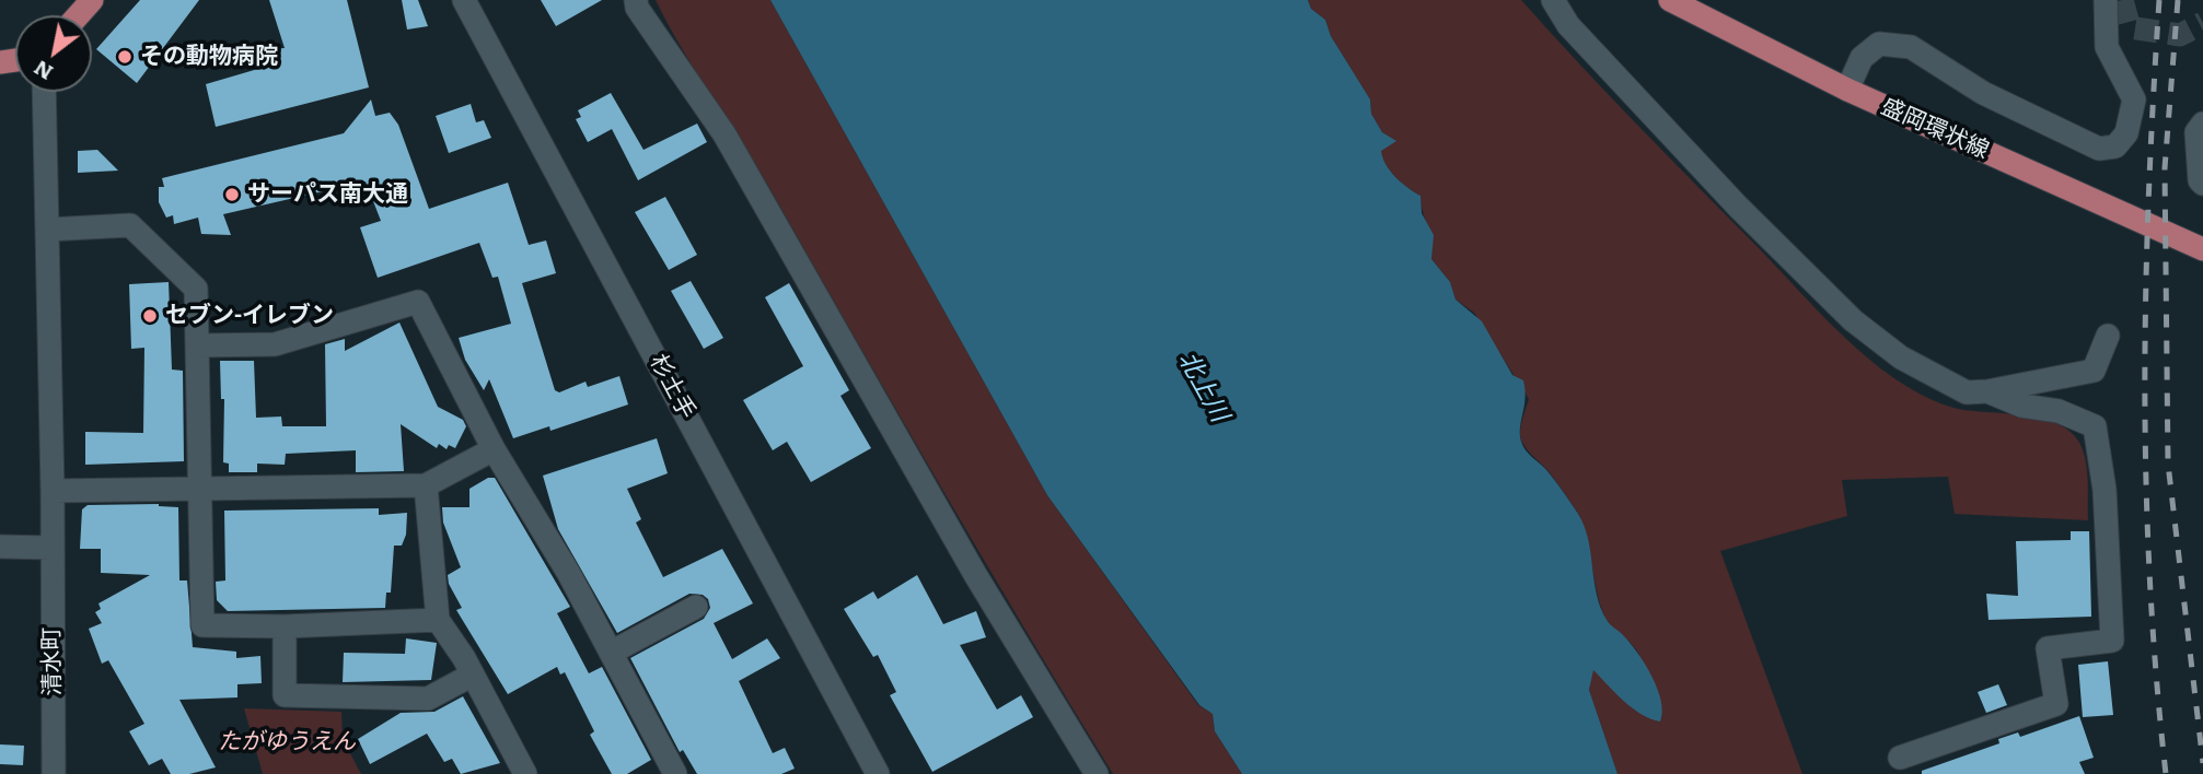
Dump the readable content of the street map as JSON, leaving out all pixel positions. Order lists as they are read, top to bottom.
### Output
{
  "streets": {
    "main road": ["盛岡環状線"],
    "street": ["杉土手", "清水町"]
  },
  "water": ["北上川"],
  "parks": ["たがゆうえん"],
  "places": ["その動物病院", "サーパス南大通", "セブン-イレブン"],
  "north": "bottom left"
}
